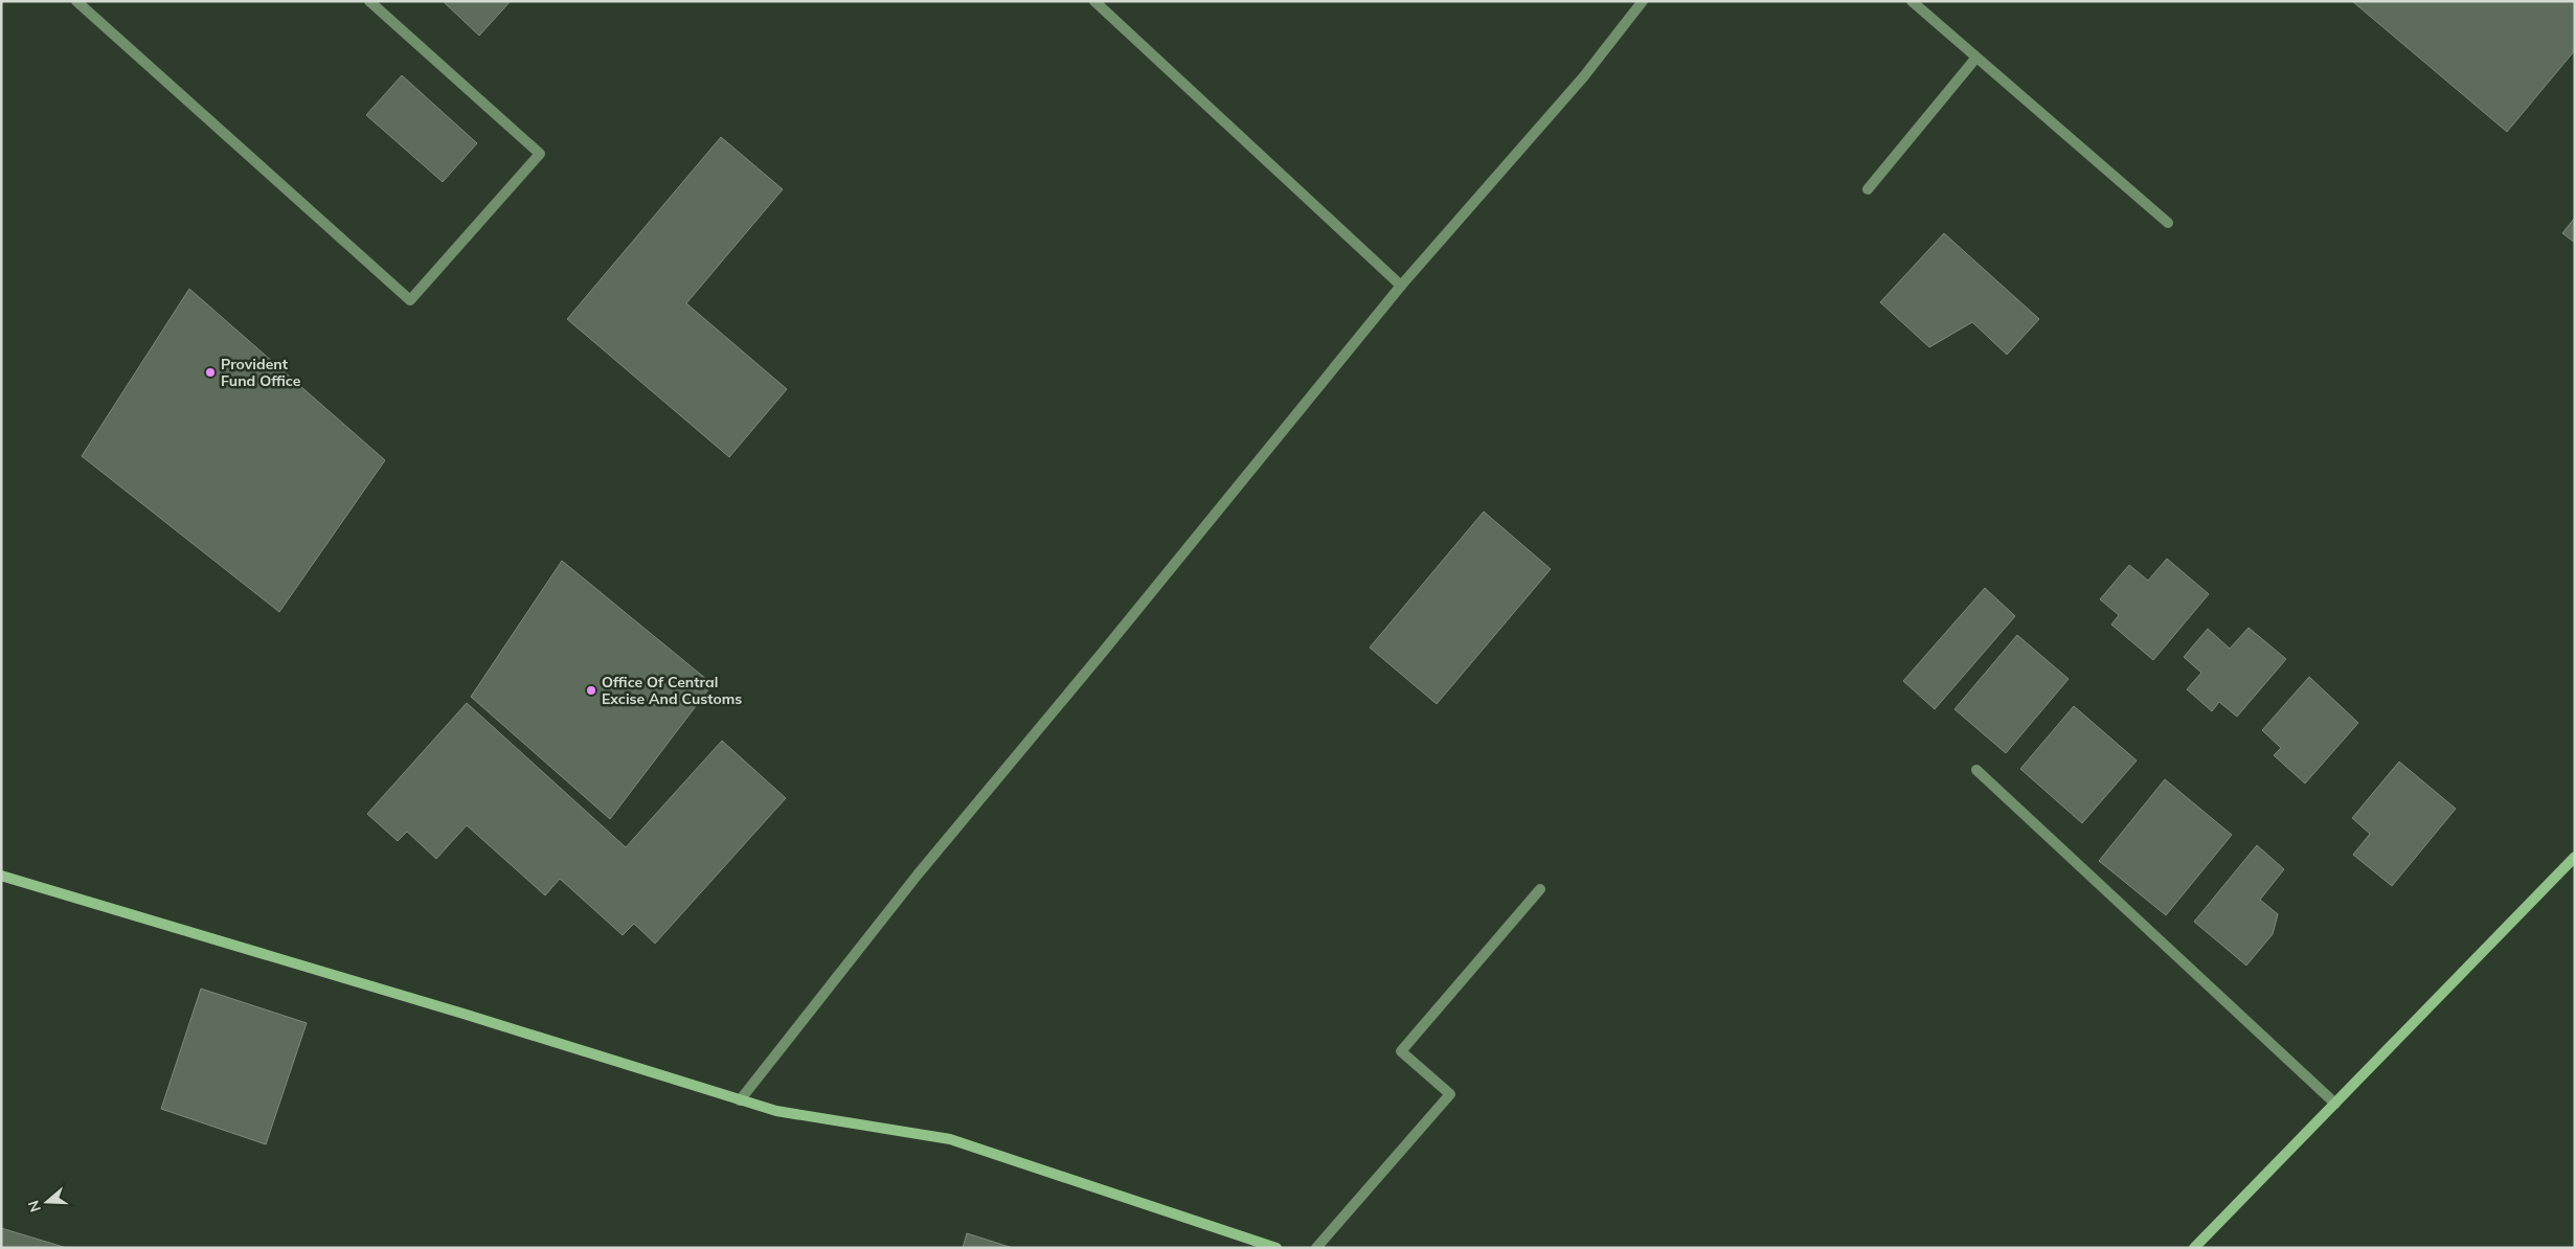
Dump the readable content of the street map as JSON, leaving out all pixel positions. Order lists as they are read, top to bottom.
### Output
{
  "places": ["Provident Fund Office", "Office Of Central Excise And Customs"],
  "north": "left"
}
